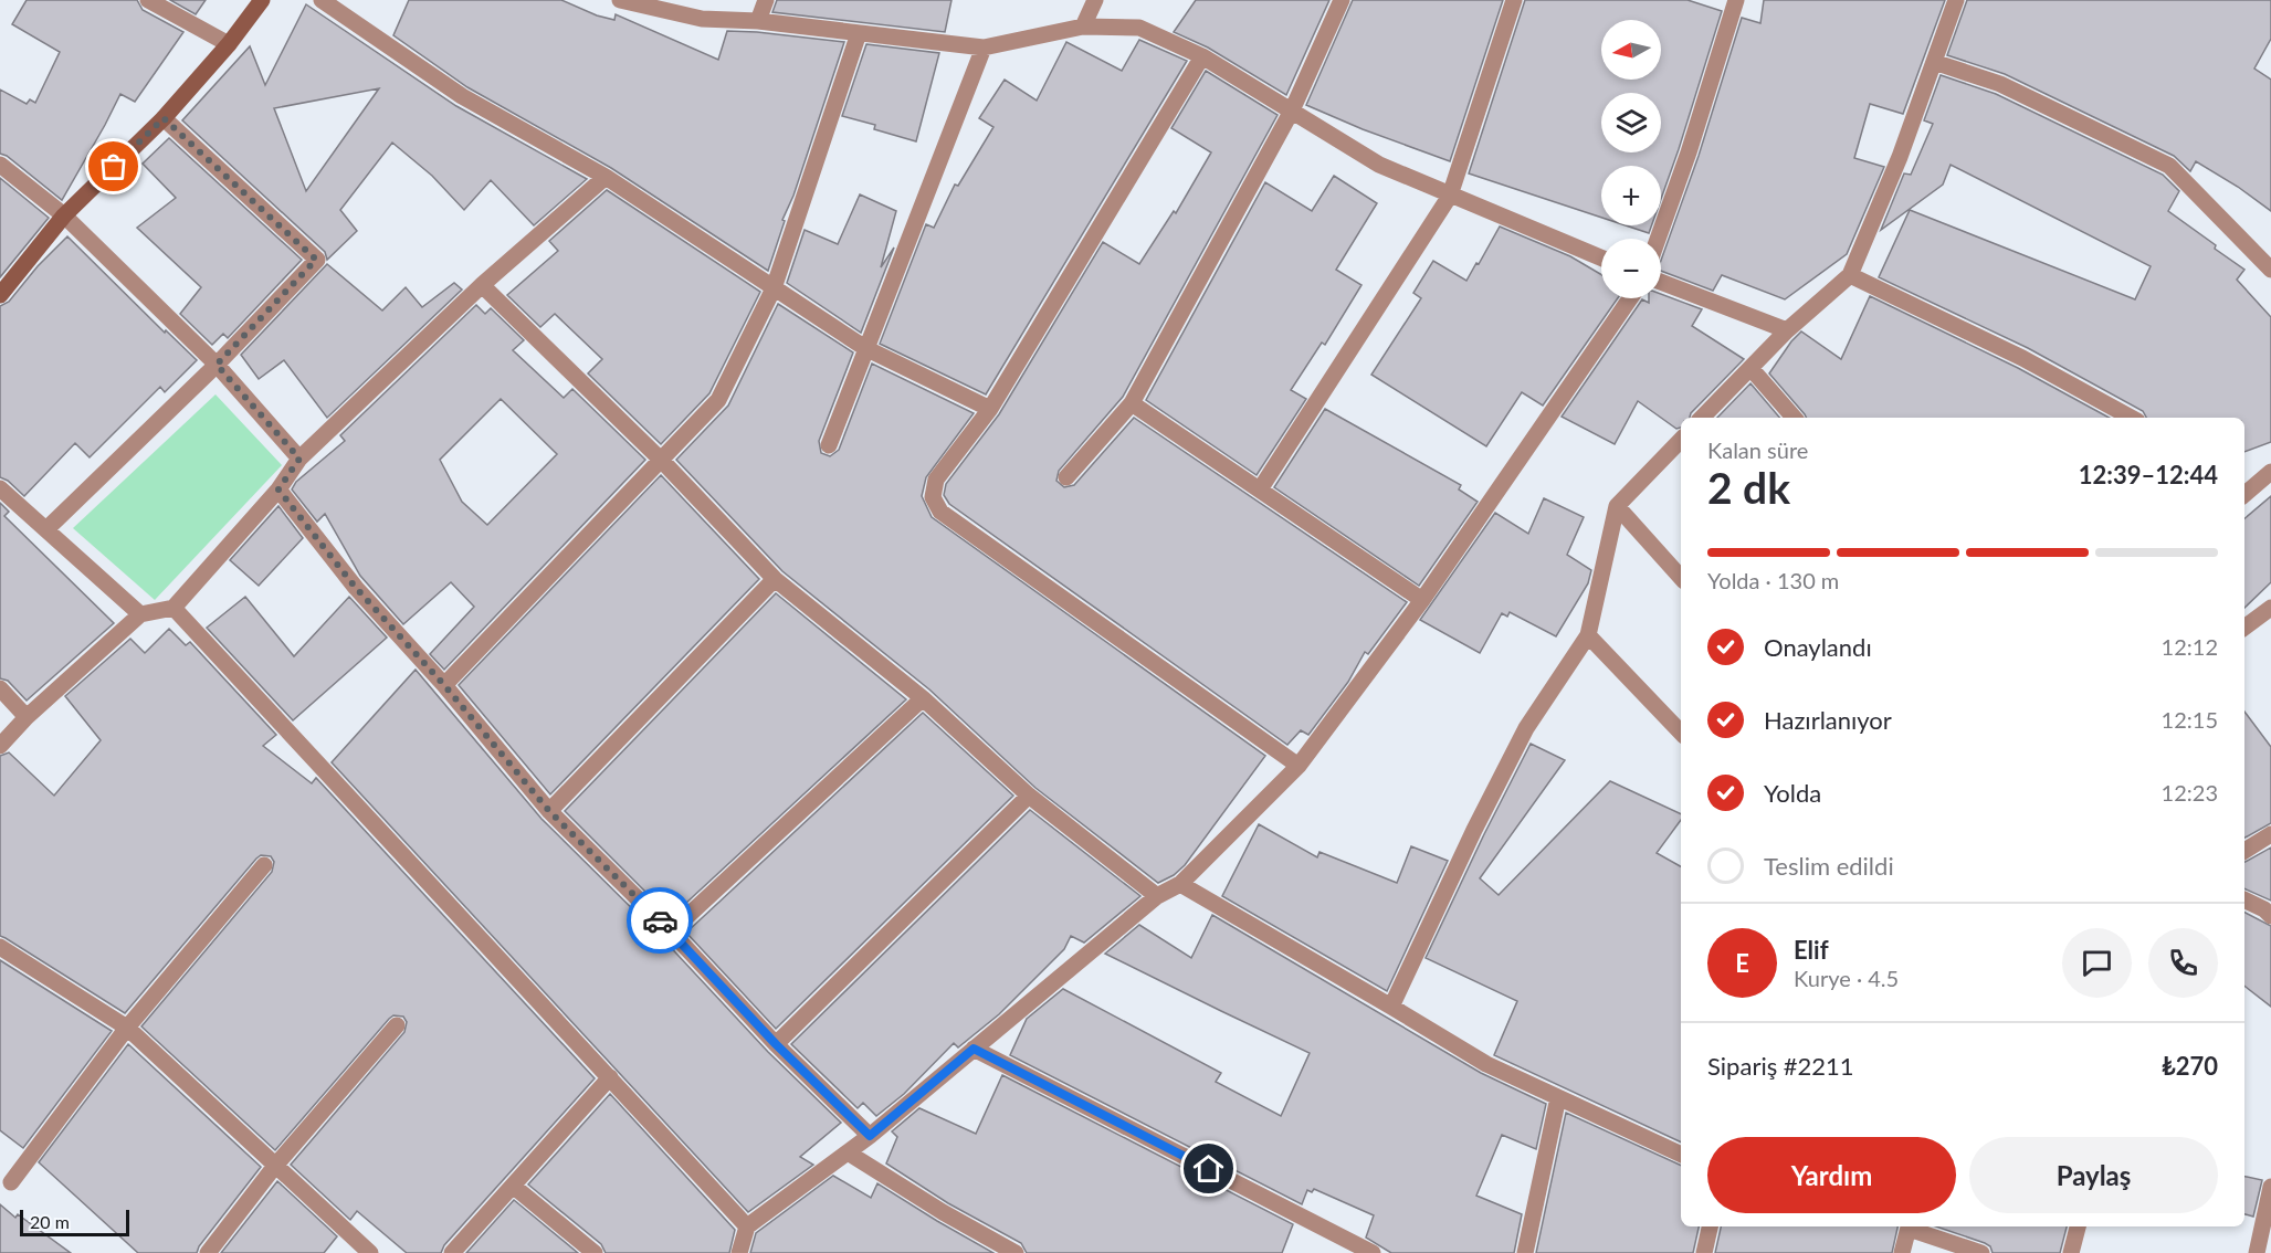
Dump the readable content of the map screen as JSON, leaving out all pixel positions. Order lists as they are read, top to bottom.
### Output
{
  "scale_bar": "20 m",
  "north": "left",
  "page": {
    "map_buttons": ["+", "−"],
    "heading": ["2 dk", "Kalan süre", "12:39–12:44"],
    "panel": [
      "Elif",
      "Kurye · 4.5",
      "Sipariş #2211",
      "₺270"
    ],
    "bar": "Yolda · 130 m",
    "list": [
      ["Onaylandı", "12:12"],
      ["Hazırlanıyor", "12:15"],
      ["Yolda", "12:23"],
      "Teslim edildi"
    ],
    "round": "E",
    "buttons": ["Yardım", "Paylaş"],
    "scale": "20 m"
  }
}
